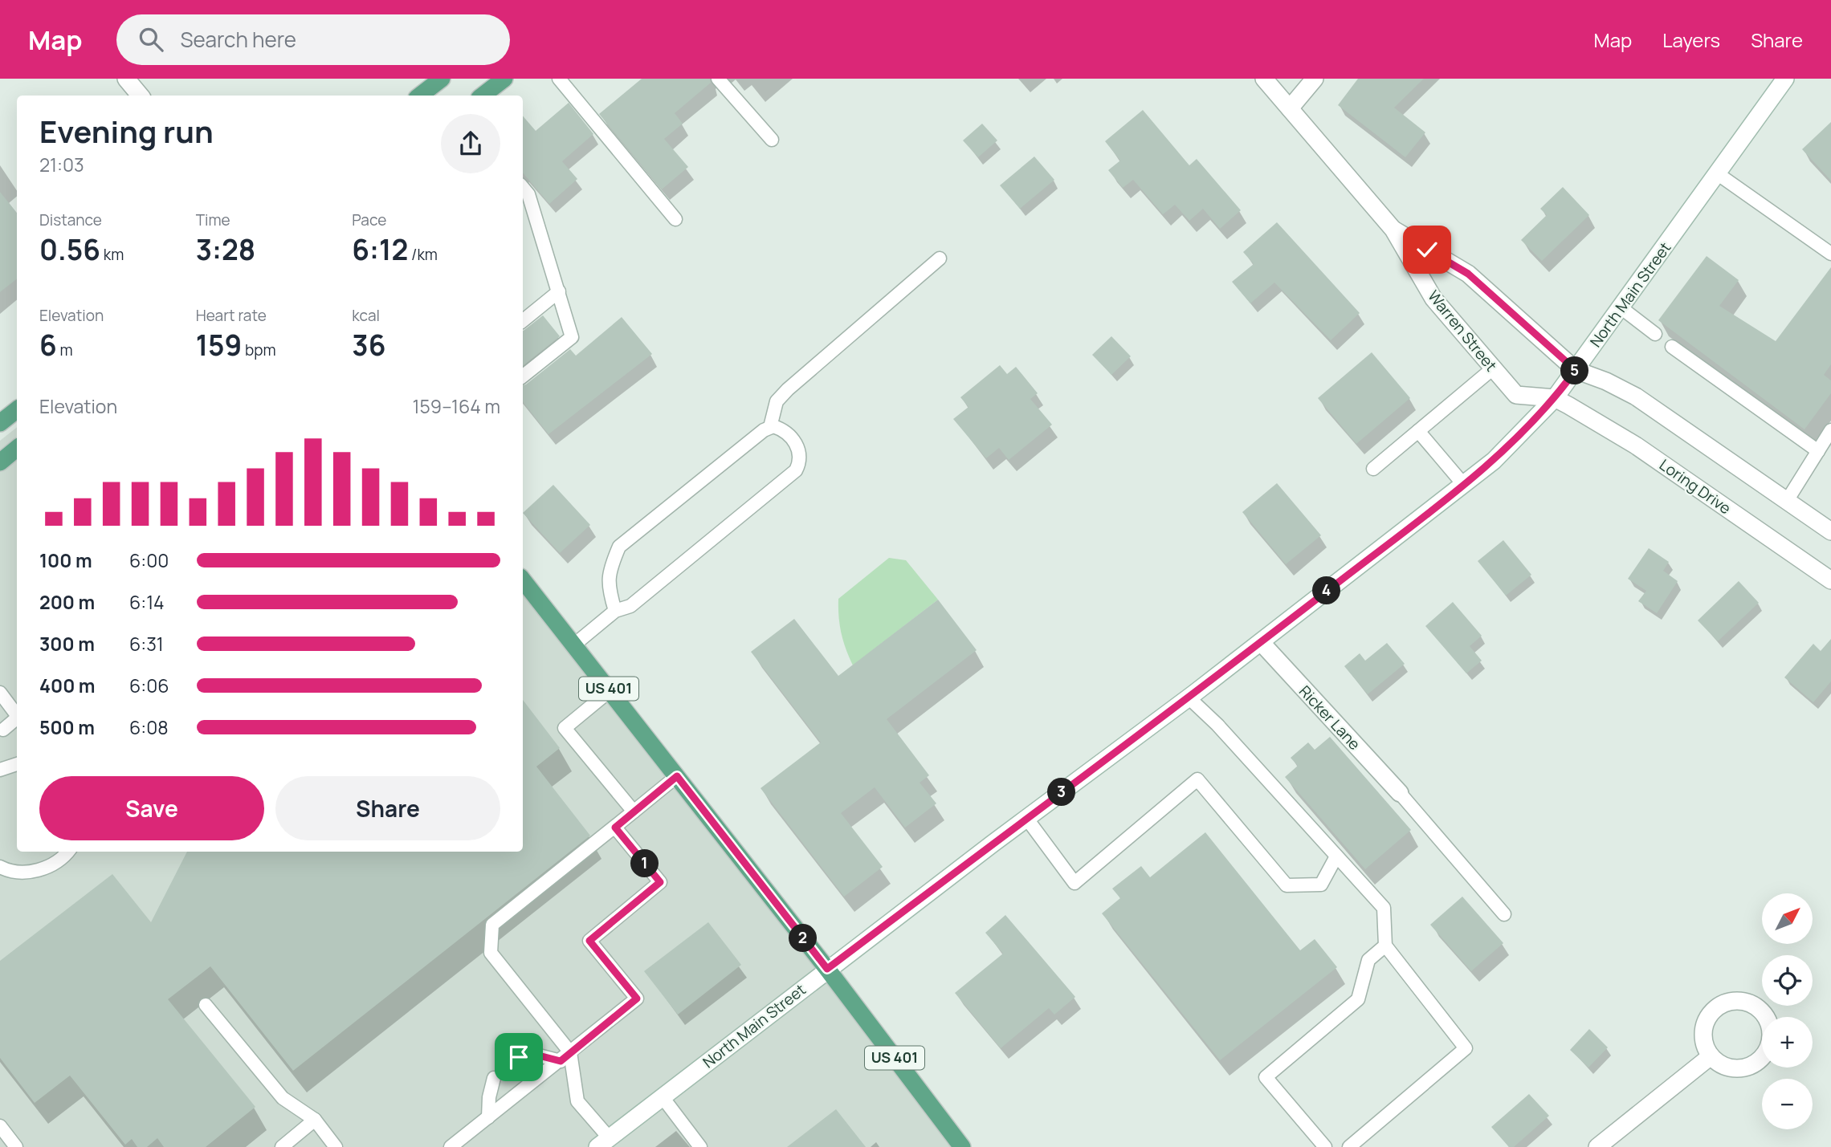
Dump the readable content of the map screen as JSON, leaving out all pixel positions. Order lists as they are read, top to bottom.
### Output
{
  "streets": {
    "main road": ["US 401"],
    "street": [
      "North Main Street",
      "Warren Street",
      "Loring Drive",
      "Ricker Lane"
    ]
  },
  "crossings": [
    ["North Main Street", "Warren Street"],
    ["North Main Street", "Loring Drive"],
    ["North Main Street", "US 401"],
    ["North Main Street", "Ricker Lane"],
    ["Warren Street", "Loring Drive"]
  ],
  "north": "top right",
  "page": {
    "header": "Map",
    "search": "Search here",
    "nav": ["Map", "Layers", "Share"],
    "heading": ["Evening run", "21:03"],
    "stats": [
      ["Distance", "0.56 km"],
      ["Time", "3:28"],
      ["Pace", "6:12 /km"],
      ["Elevation", "6 m"],
      ["Heart rate", "159 bpm"],
      ["kcal", "36"]
    ],
    "pins": [
      "5",
      "4",
      "3",
      "1",
      "2"
    ],
    "chart": ["Elevation", "159–164 m"],
    "list": [
      {
        "name": "100 m",
        "note": "6:00"
      },
      {
        "name": "200 m",
        "note": "6:14"
      },
      {
        "name": "300 m",
        "note": "6:31"
      },
      {
        "name": "400 m",
        "note": "6:06"
      },
      {
        "name": "500 m",
        "note": "6:08"
      }
    ],
    "buttons": ["Save", "Share"],
    "map_buttons": ["+", "−"]
  }
}
